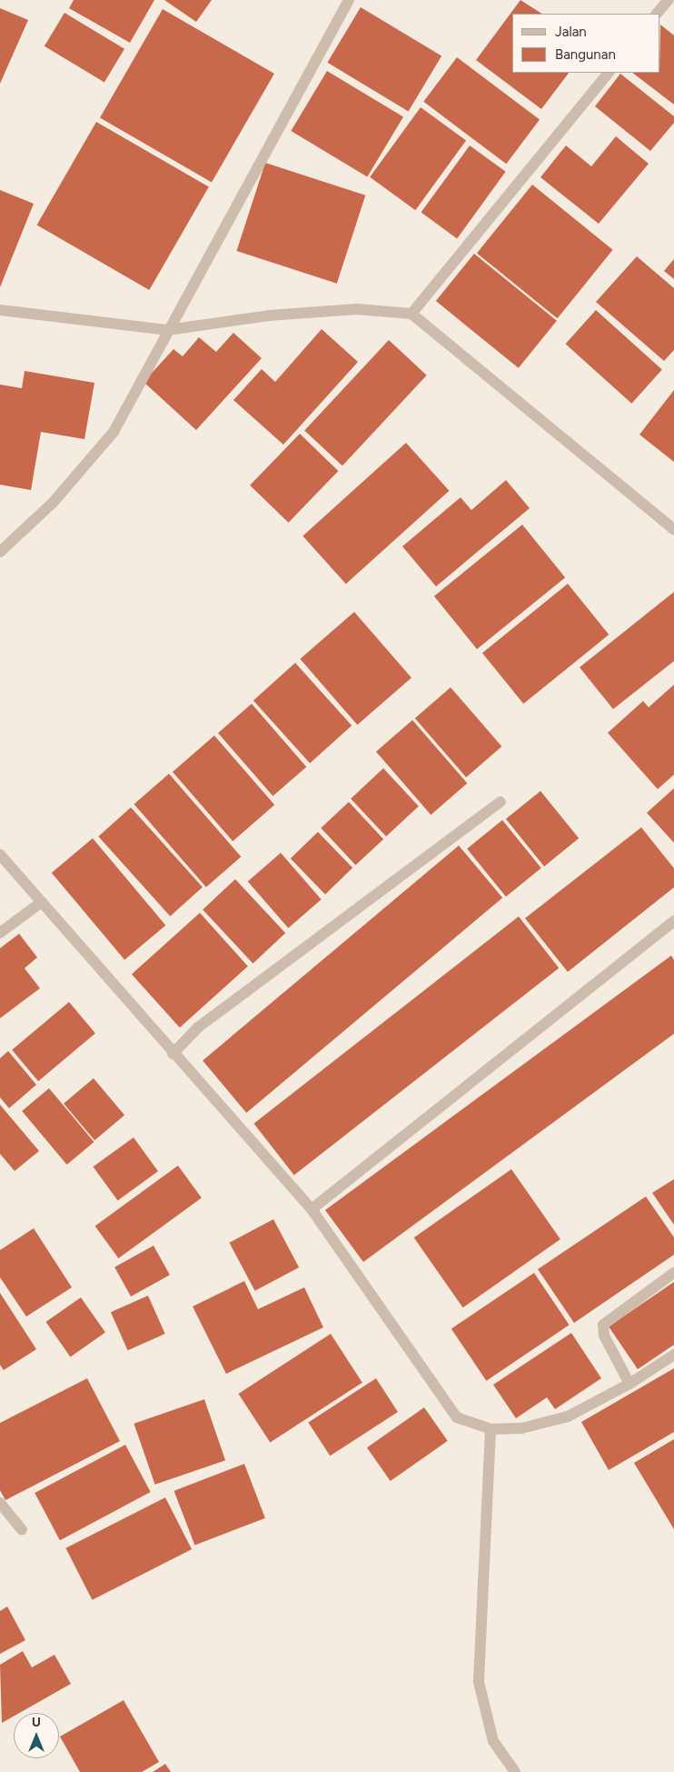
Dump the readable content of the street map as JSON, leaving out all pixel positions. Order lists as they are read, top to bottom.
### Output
{
  "legend": ["Jalan", "Bangunan"],
  "north": "top"
}
